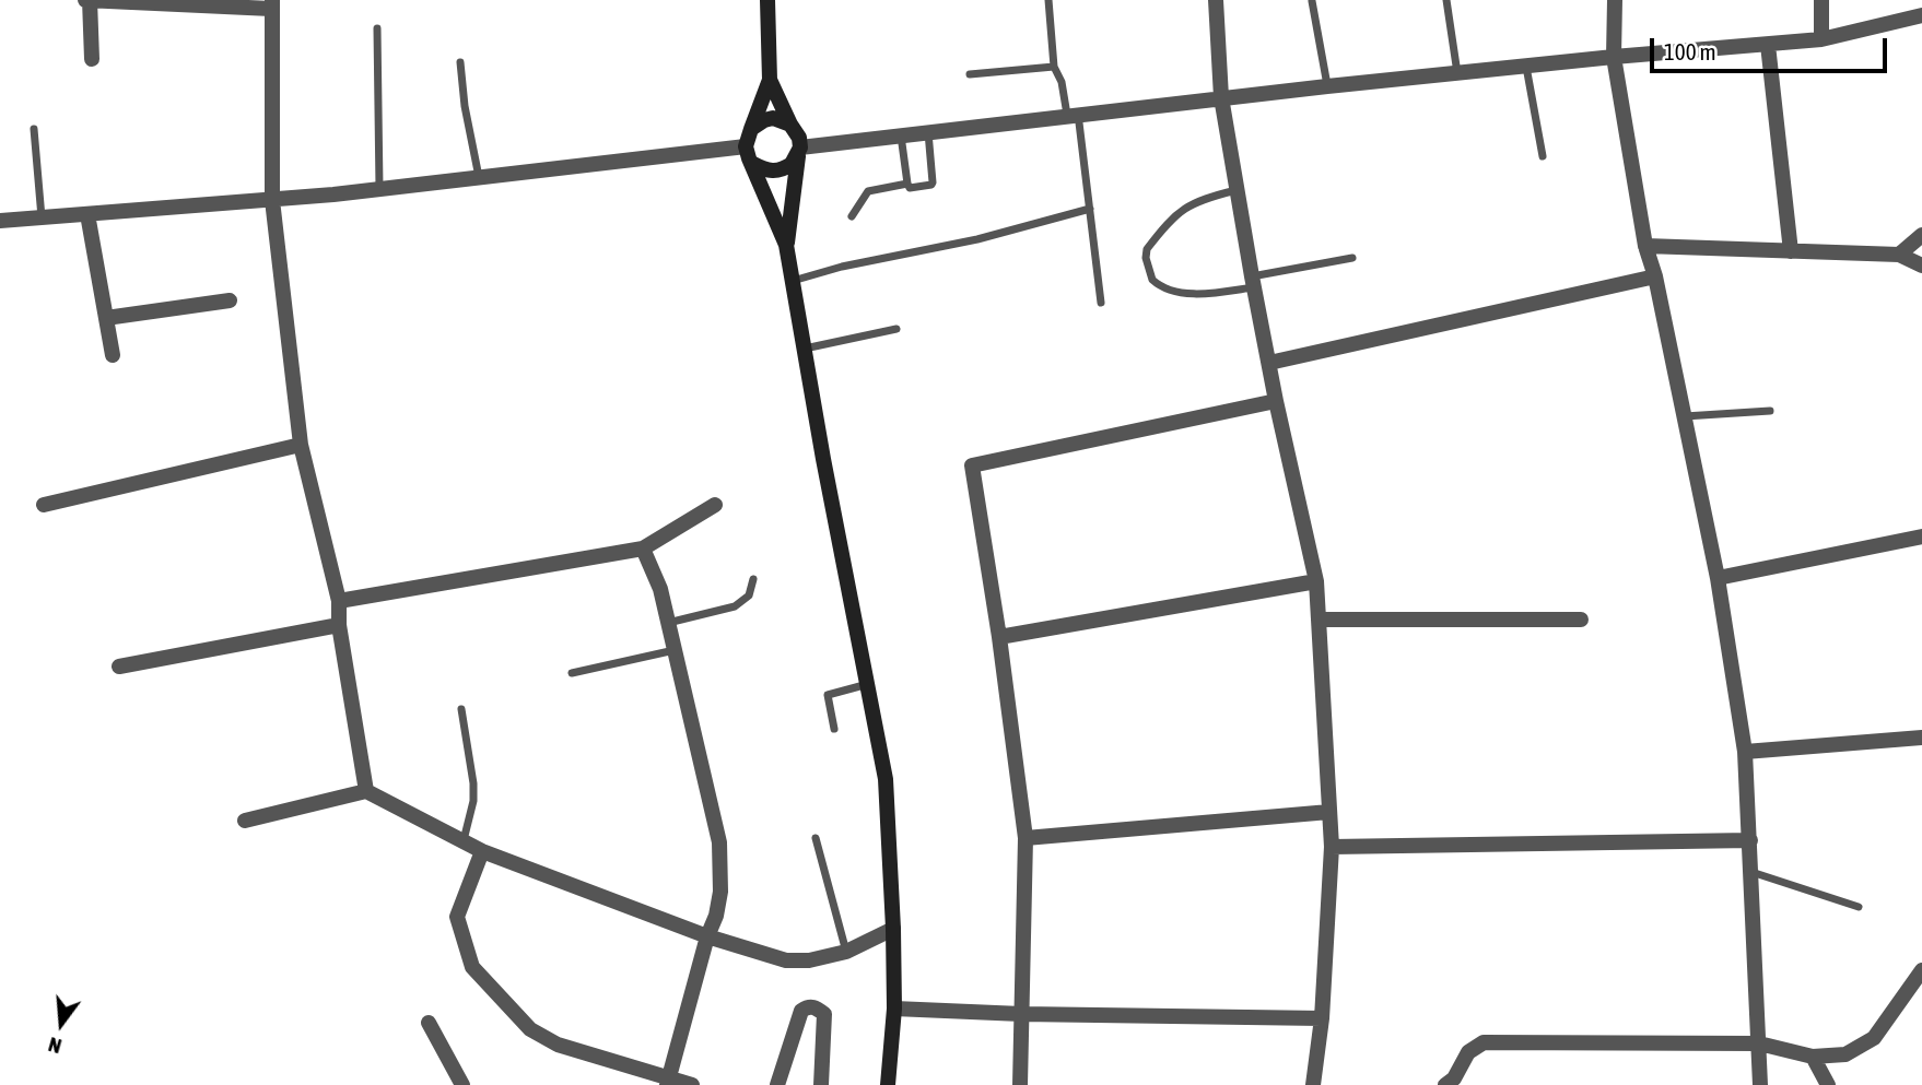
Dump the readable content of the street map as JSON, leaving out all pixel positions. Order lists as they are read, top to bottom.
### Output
{
  "scale_bar": "100 m",
  "north": "bottom"
}
